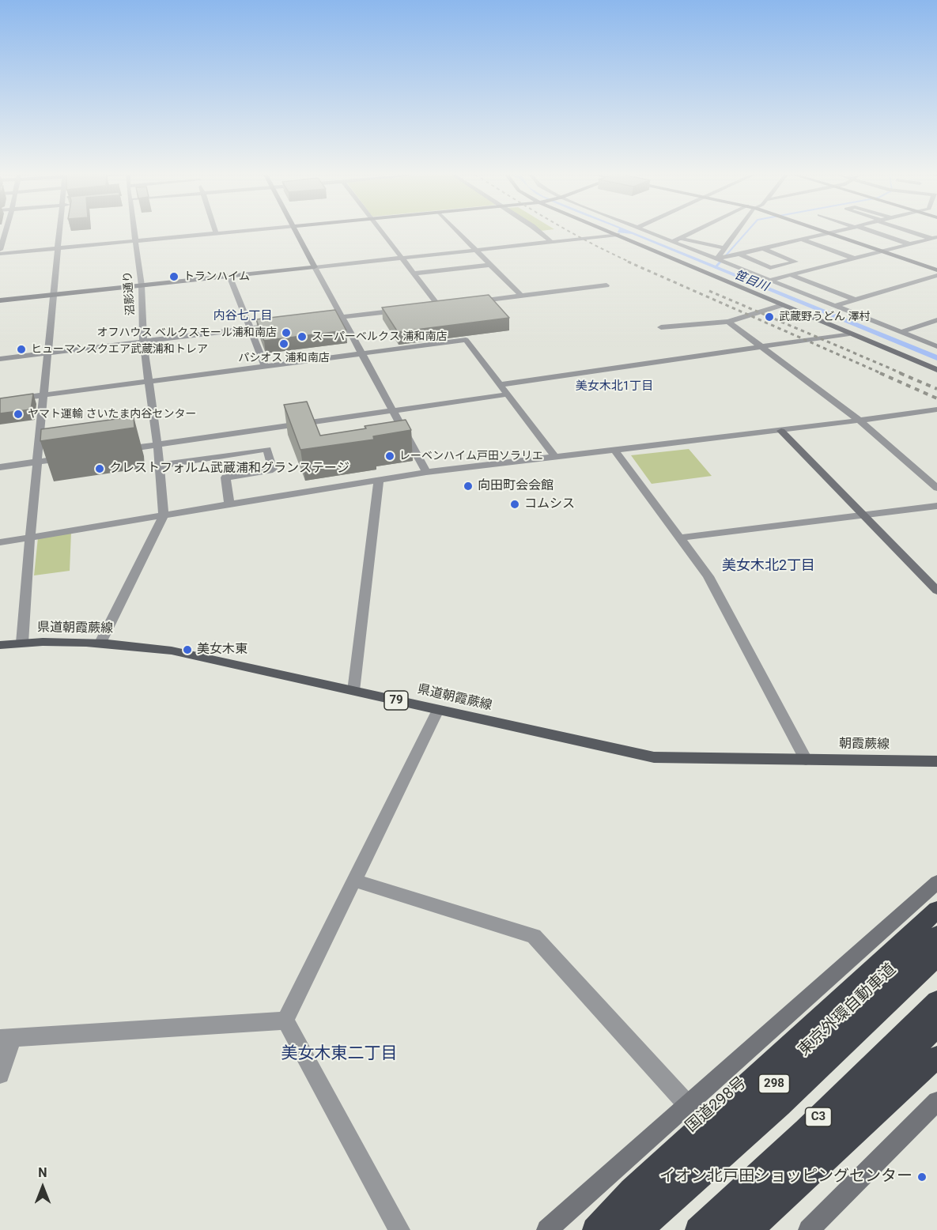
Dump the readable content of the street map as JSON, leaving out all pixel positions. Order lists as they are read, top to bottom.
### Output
{
  "streets": {
    "highway": [
      "東京外環自動車道",
      "298",
      "国道298号",
      "C3"
    ],
    "main road": ["県道朝霞蕨線", "79", "朝霞蕨線"],
    "street": ["沼影通り"]
  },
  "crossings": [
    ["県道朝霞蕨線", "朝霞蕨線"]
  ],
  "districts": [
    "内谷七丁目",
    "美女木北1丁目",
    "美女木北2丁目",
    "美女木東二丁目"
  ],
  "water": ["笹目川"],
  "places": [
    "トランハイム",
    "武蔵野うどん 澤村",
    "オフハウス ベルクスモール浦和南店",
    "スーパーベルクス 浦和南店",
    "パシオス 浦和南店",
    "ヒューマンスクエア武蔵浦和トレア",
    "ヤマト運輸 さいたま内谷センター",
    "レーベンハイム戸田ソラリエ",
    "クレストフォルム武蔵浦和グランステージ",
    "向田町会会館",
    "コムシス",
    "美女木東",
    "イオン北戸田ショッピングセンター"
  ],
  "north": "top"
}
